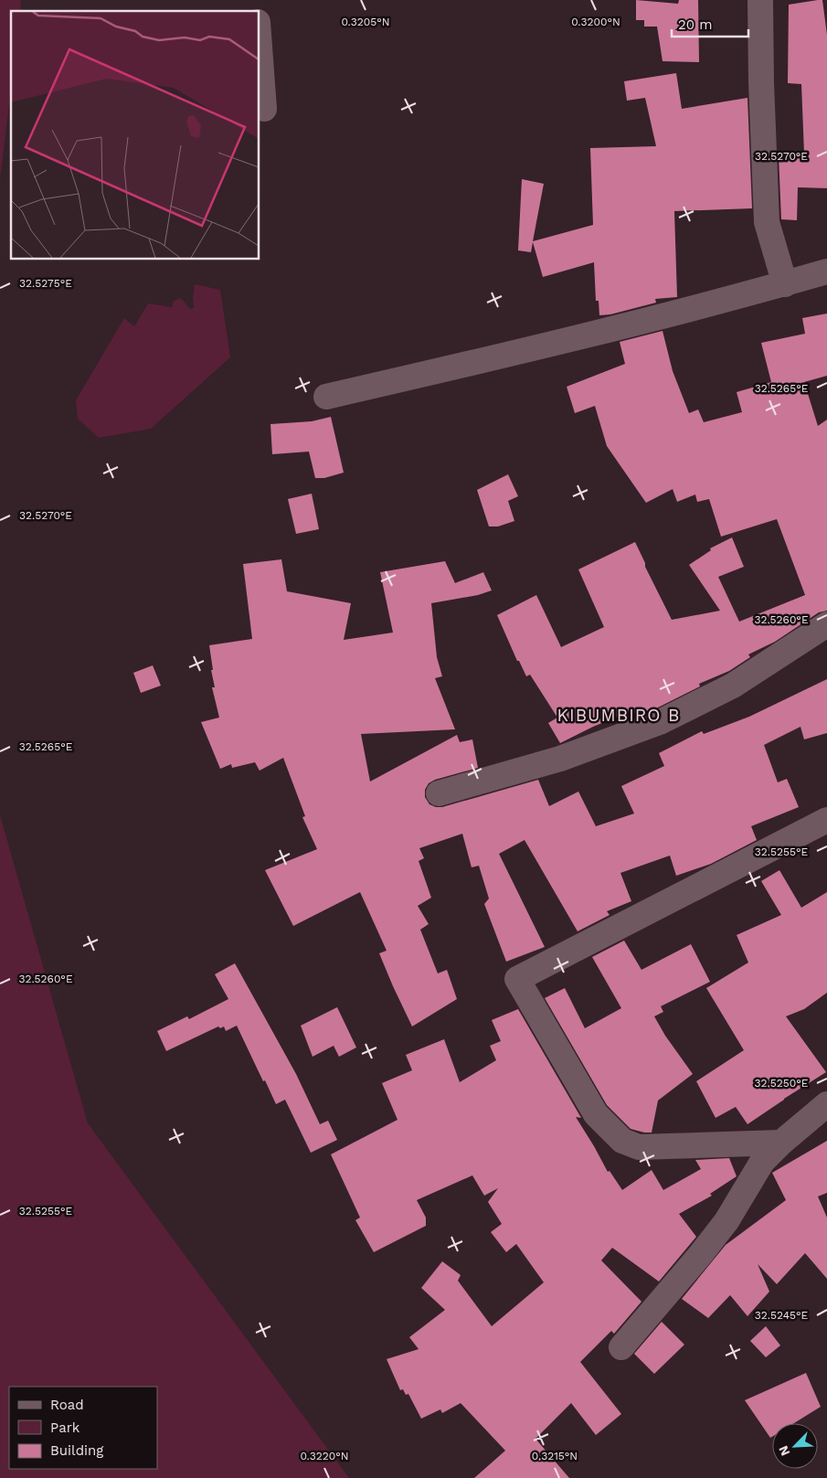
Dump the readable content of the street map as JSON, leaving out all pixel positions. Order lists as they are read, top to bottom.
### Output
{
  "districts": ["KIBUMBIRO B"],
  "legend": ["Road", "Park", "Building"],
  "scale_bar": "20 m",
  "north": "bottom left",
  "coordinates": [
    "0.3200°N",
    "0.3205°N",
    "32.5270°E",
    "32.5275°E",
    "32.5265°E",
    "32.5260°E",
    "32.5255°E",
    "32.5250°E",
    "32.5245°E",
    "0.3220°N",
    "0.3215°N"
  ]
}
